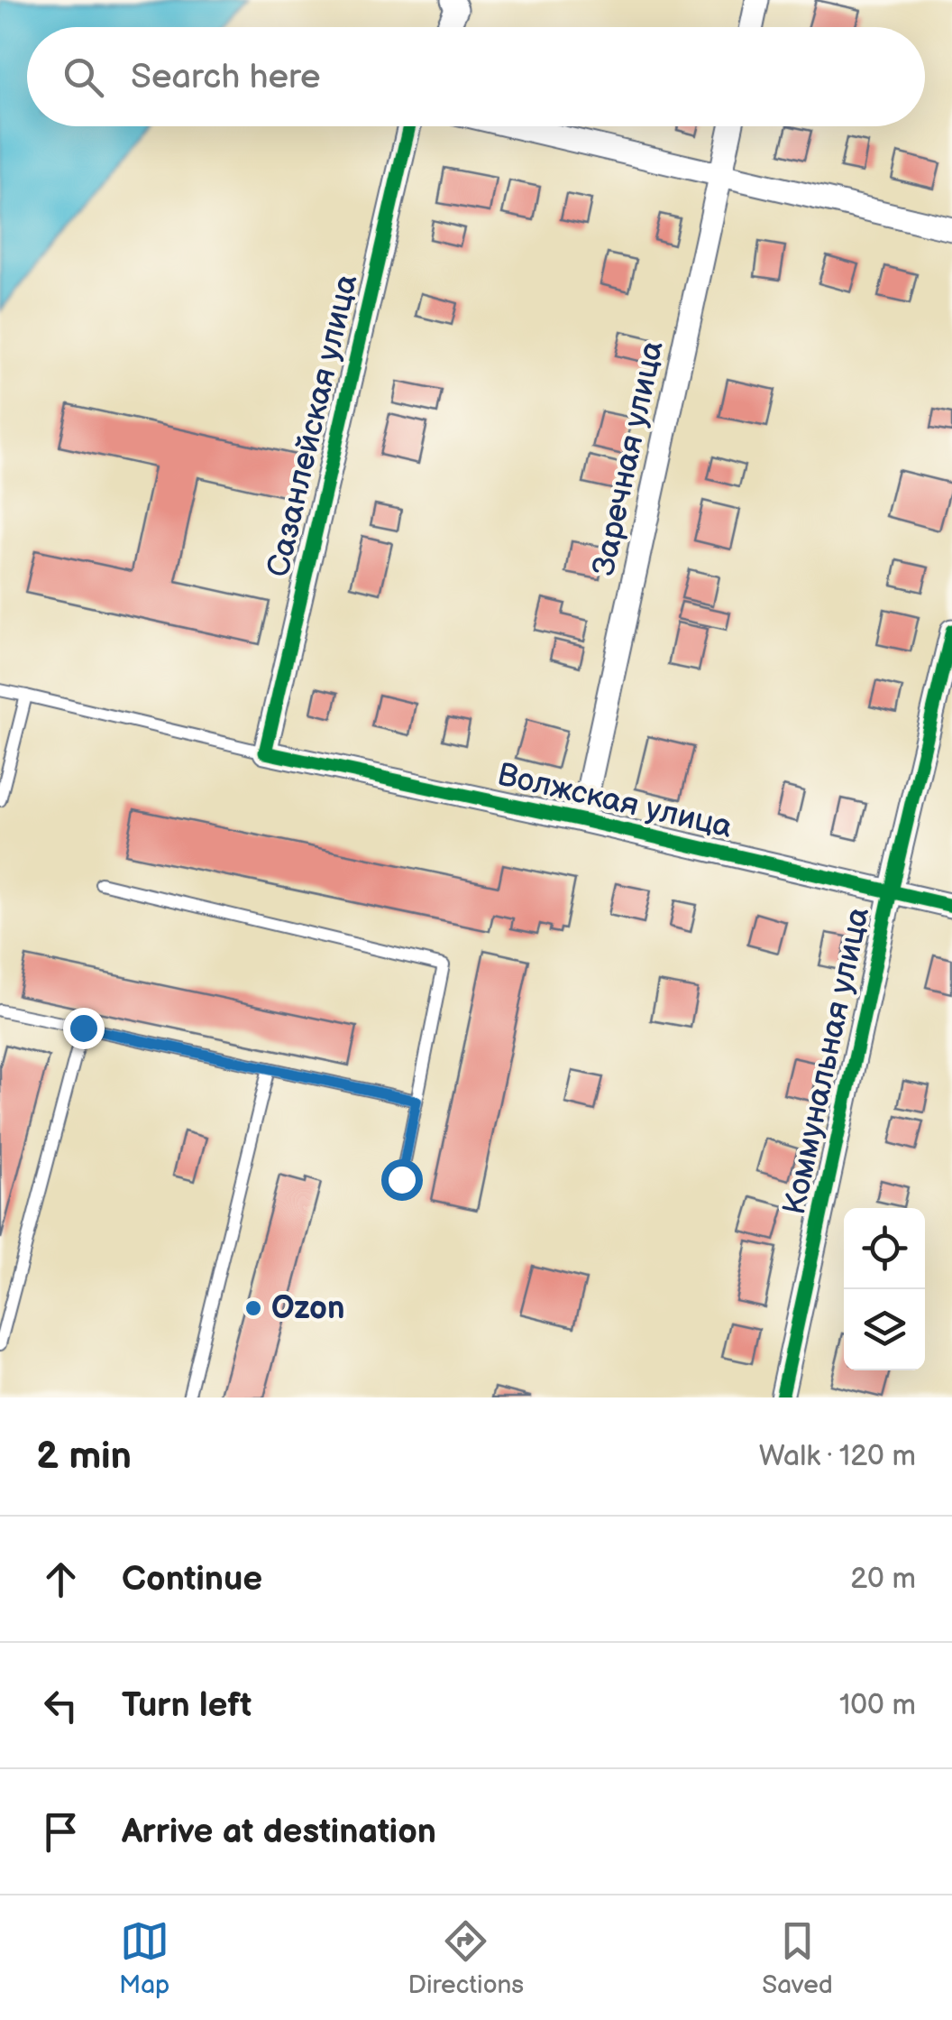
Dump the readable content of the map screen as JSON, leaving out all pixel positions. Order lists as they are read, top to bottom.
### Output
{
  "streets": {
    "street": [
      "Сазанлейская улица",
      "Заречная улица",
      "Волжская улица",
      "Коммунальная улица"
    ]
  },
  "crossings": [
    ["Сазанлейская улица", "Волжская улица"],
    ["Заречная улица", "Волжская улица"],
    ["Волжская улица", "Коммунальная улица"]
  ],
  "places": ["Ozon"],
  "page": {
    "search": "Search here",
    "heading": ["2 min", "Walk · 120 m"],
    "list": [
      ["Continue", "20 m"],
      ["Turn left", "100 m"],
      "Arrive at destination"
    ],
    "nav": ["Map", "Directions", "Saved"]
  }
}
